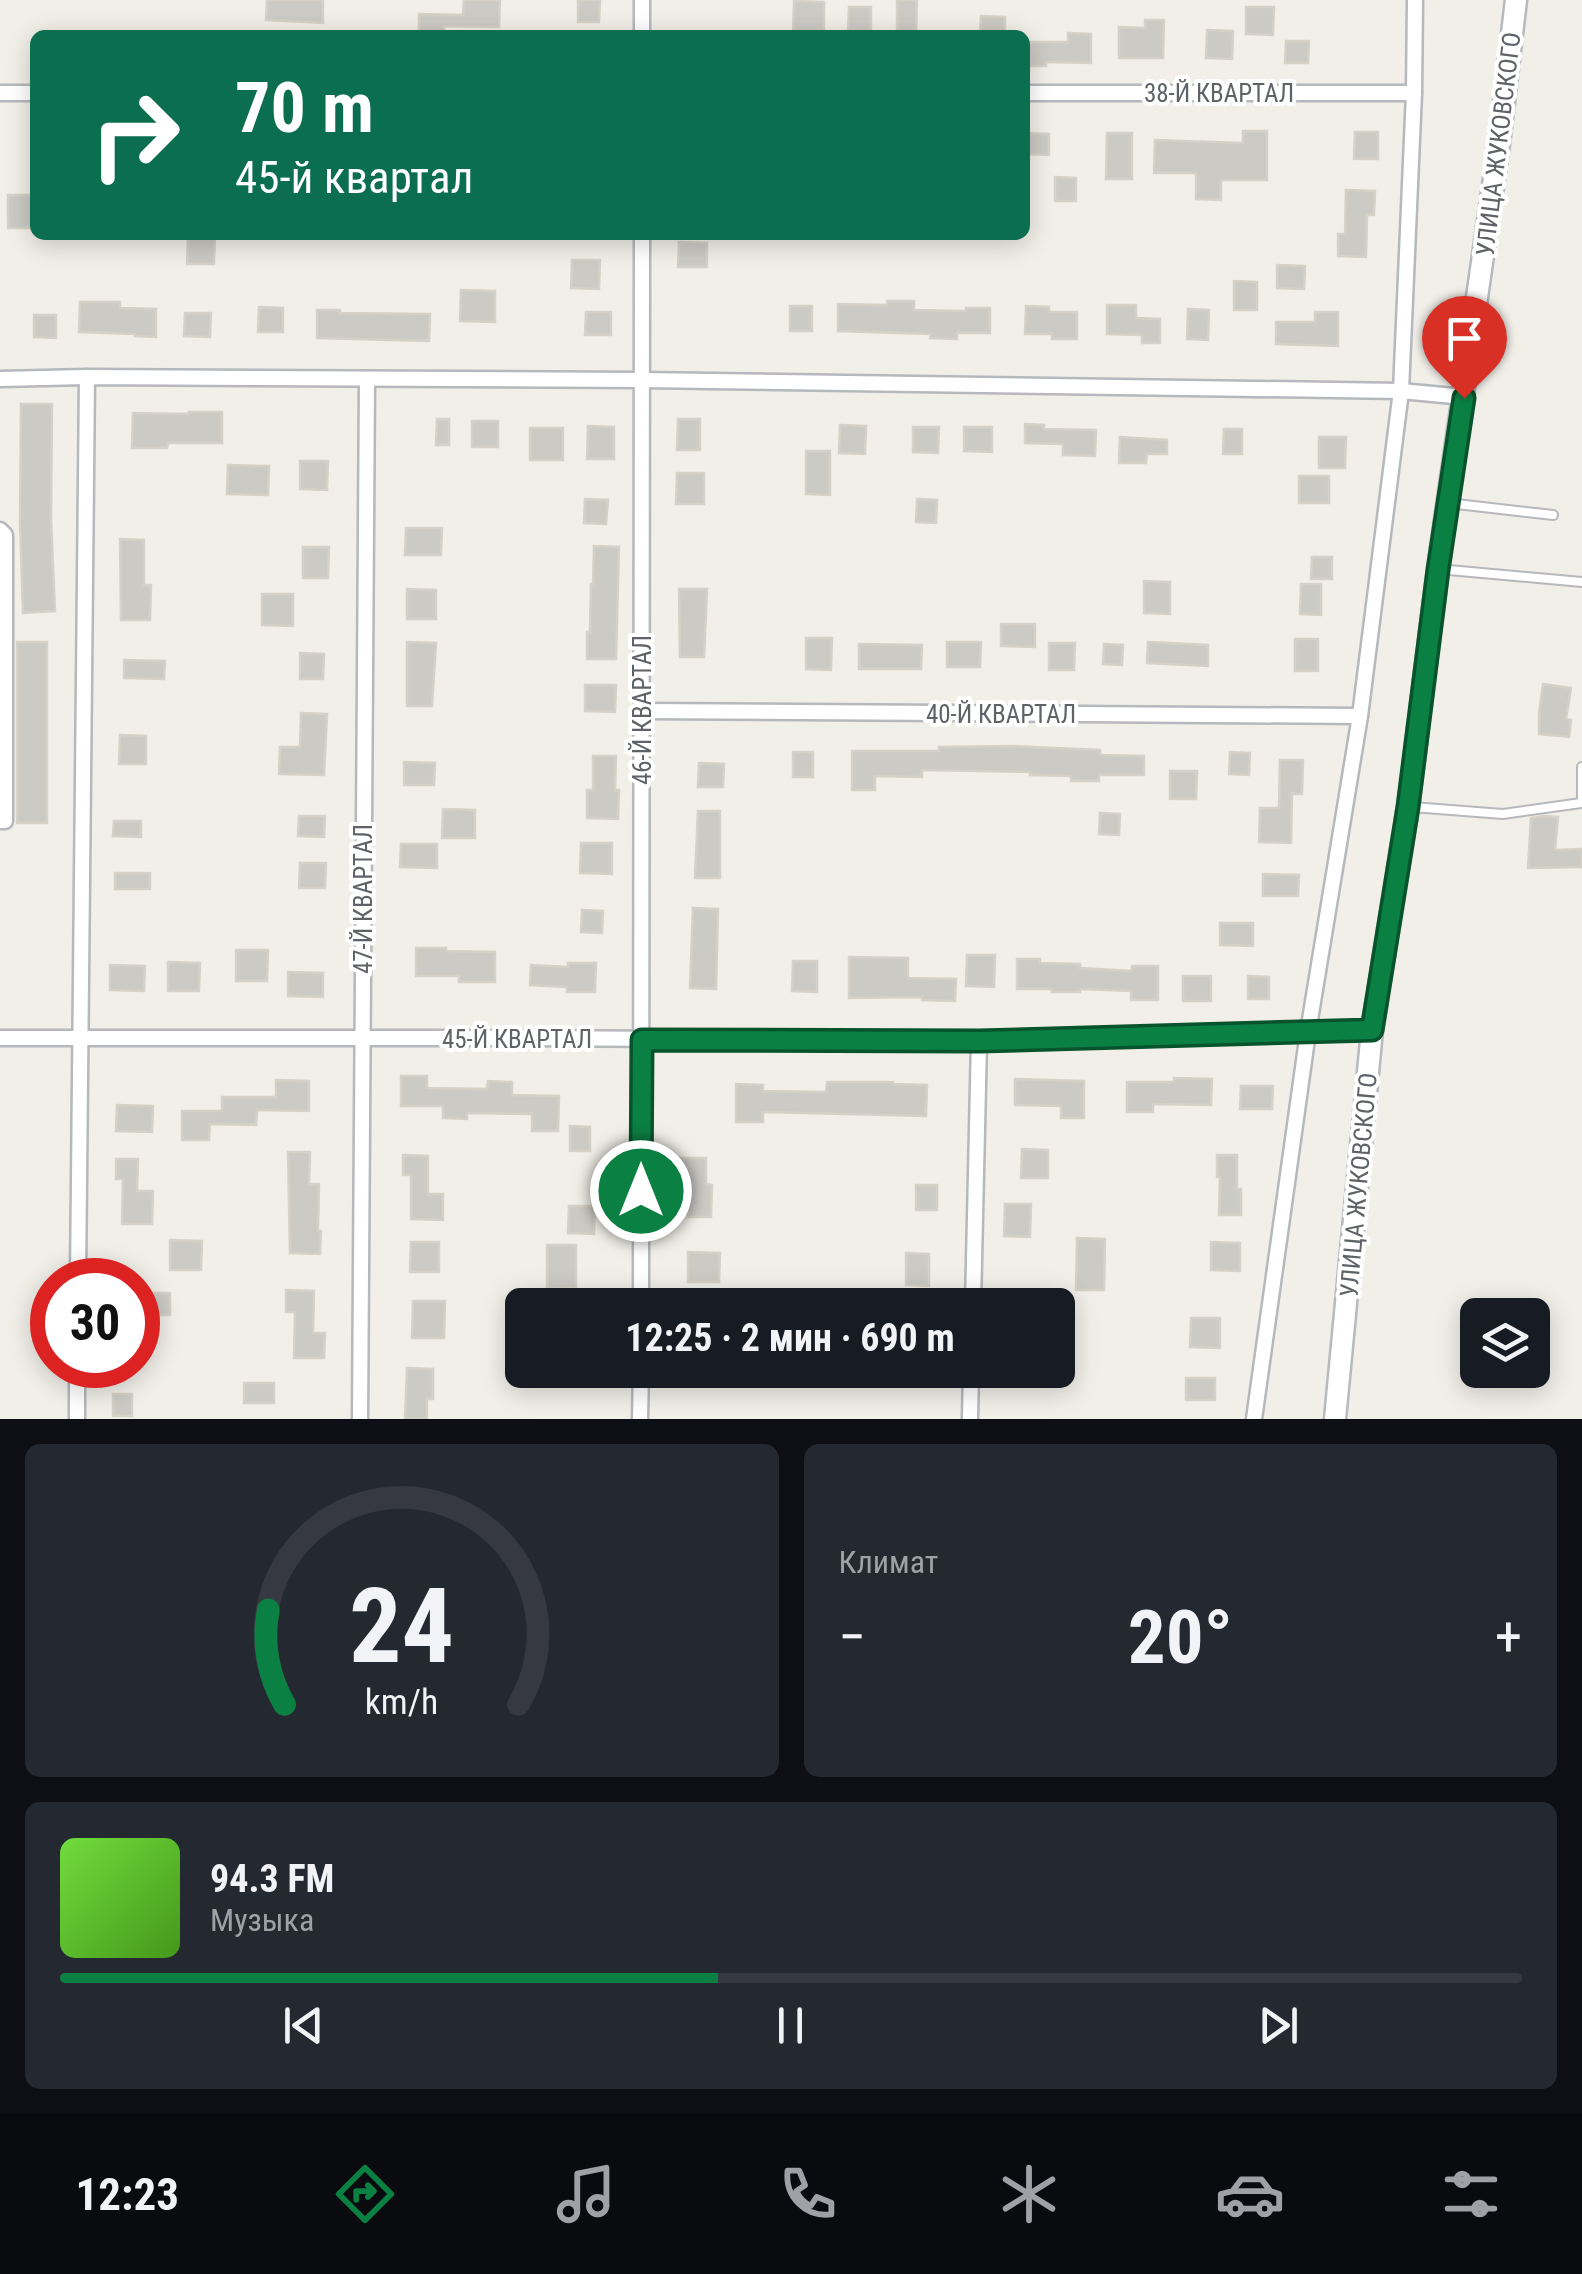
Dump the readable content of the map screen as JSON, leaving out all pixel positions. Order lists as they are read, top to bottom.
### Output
{
  "streets": {
    "street": [
      "38-Й КВАРТАЛ",
      "УЛИЦА ЖУКОВСКОГО",
      "46-Й КВАРТАЛ",
      "40-Й КВАРТАЛ",
      "47-Й КВАРТАЛ",
      "45-Й КВАРТАЛ"
    ]
  },
  "crossings": [
    ["УЛИЦА ЖУКОВСКОГО", "45-Й КВАРТАЛ"],
    ["46-Й КВАРТАЛ", "40-Й КВАРТАЛ"],
    ["46-Й КВАРТАЛ", "45-Й КВАРТАЛ"],
    ["47-Й КВАРТАЛ", "45-Й КВАРТАЛ"]
  ],
  "page": {
    "turn": ["70 m", "45-й квартал"],
    "limit": "30",
    "trip": "12:25 · 2 мин · 690 m",
    "tile": "Климат",
    "heat": ["−", "20°", "+"],
    "song": ["94.3 FM", "Музыка"],
    "tabs": "12:23",
    "gauge": ["24", "km/h"]
  }
}
